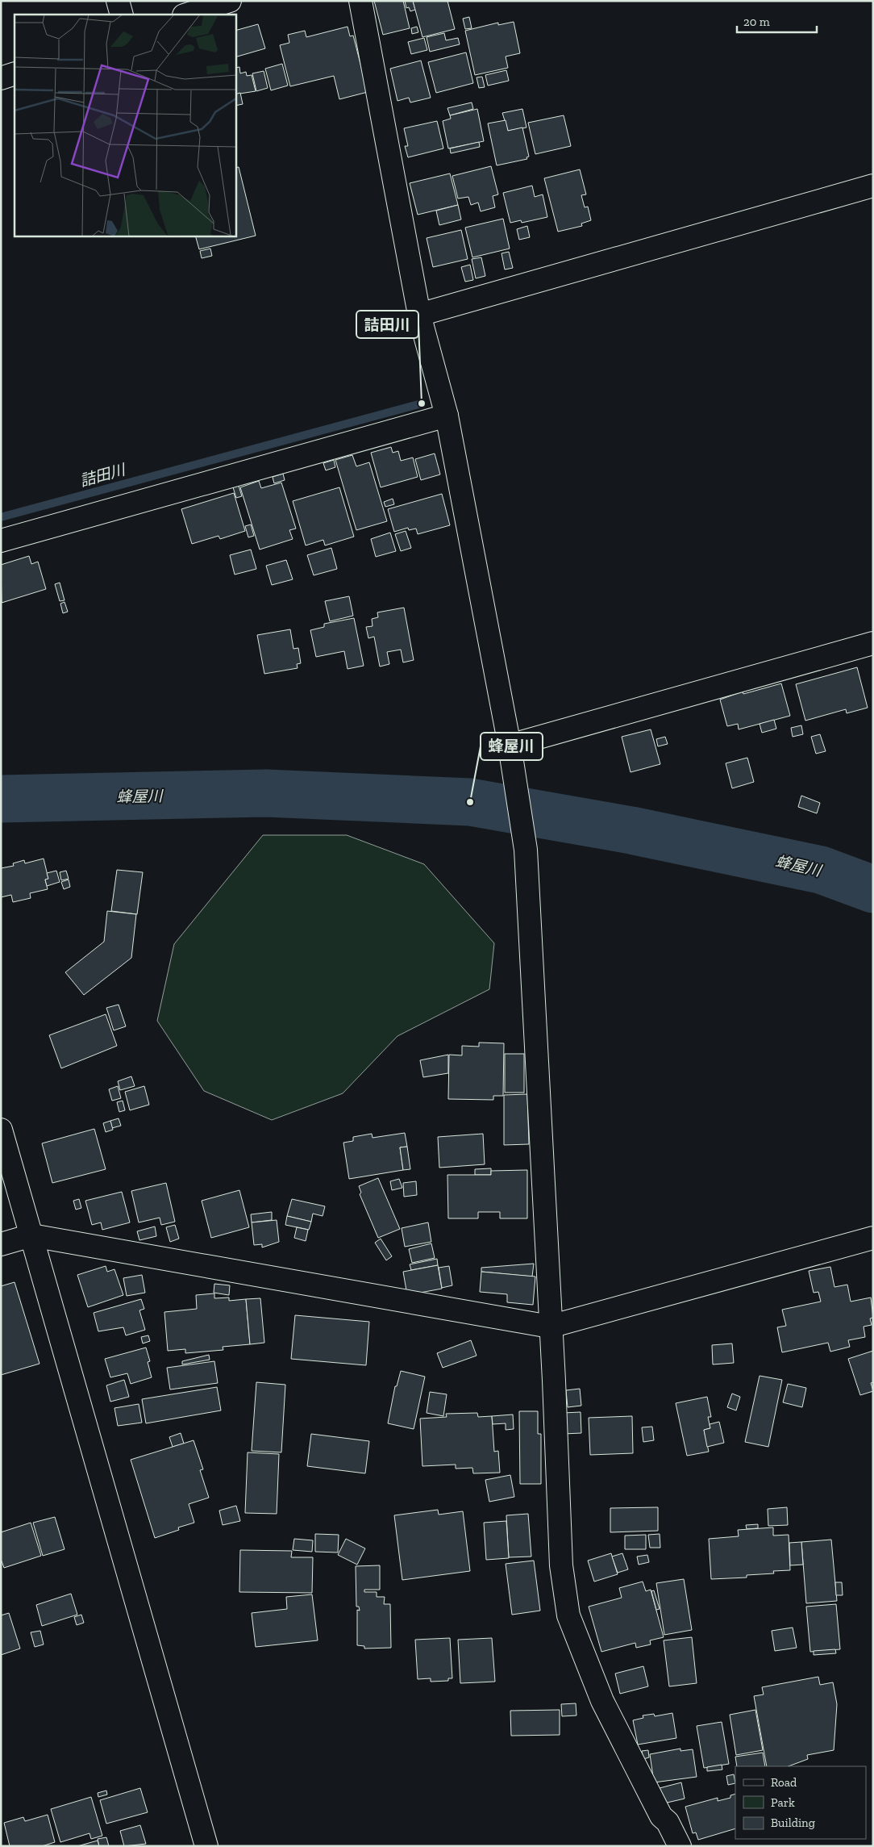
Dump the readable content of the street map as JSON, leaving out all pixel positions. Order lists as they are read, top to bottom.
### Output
{
  "water": ["詰田川", "蜂屋川"],
  "places": ["詰田川", "蜂屋川"],
  "legend": ["Road", "Park", "Building"],
  "scale_bar": "20 m"
}
